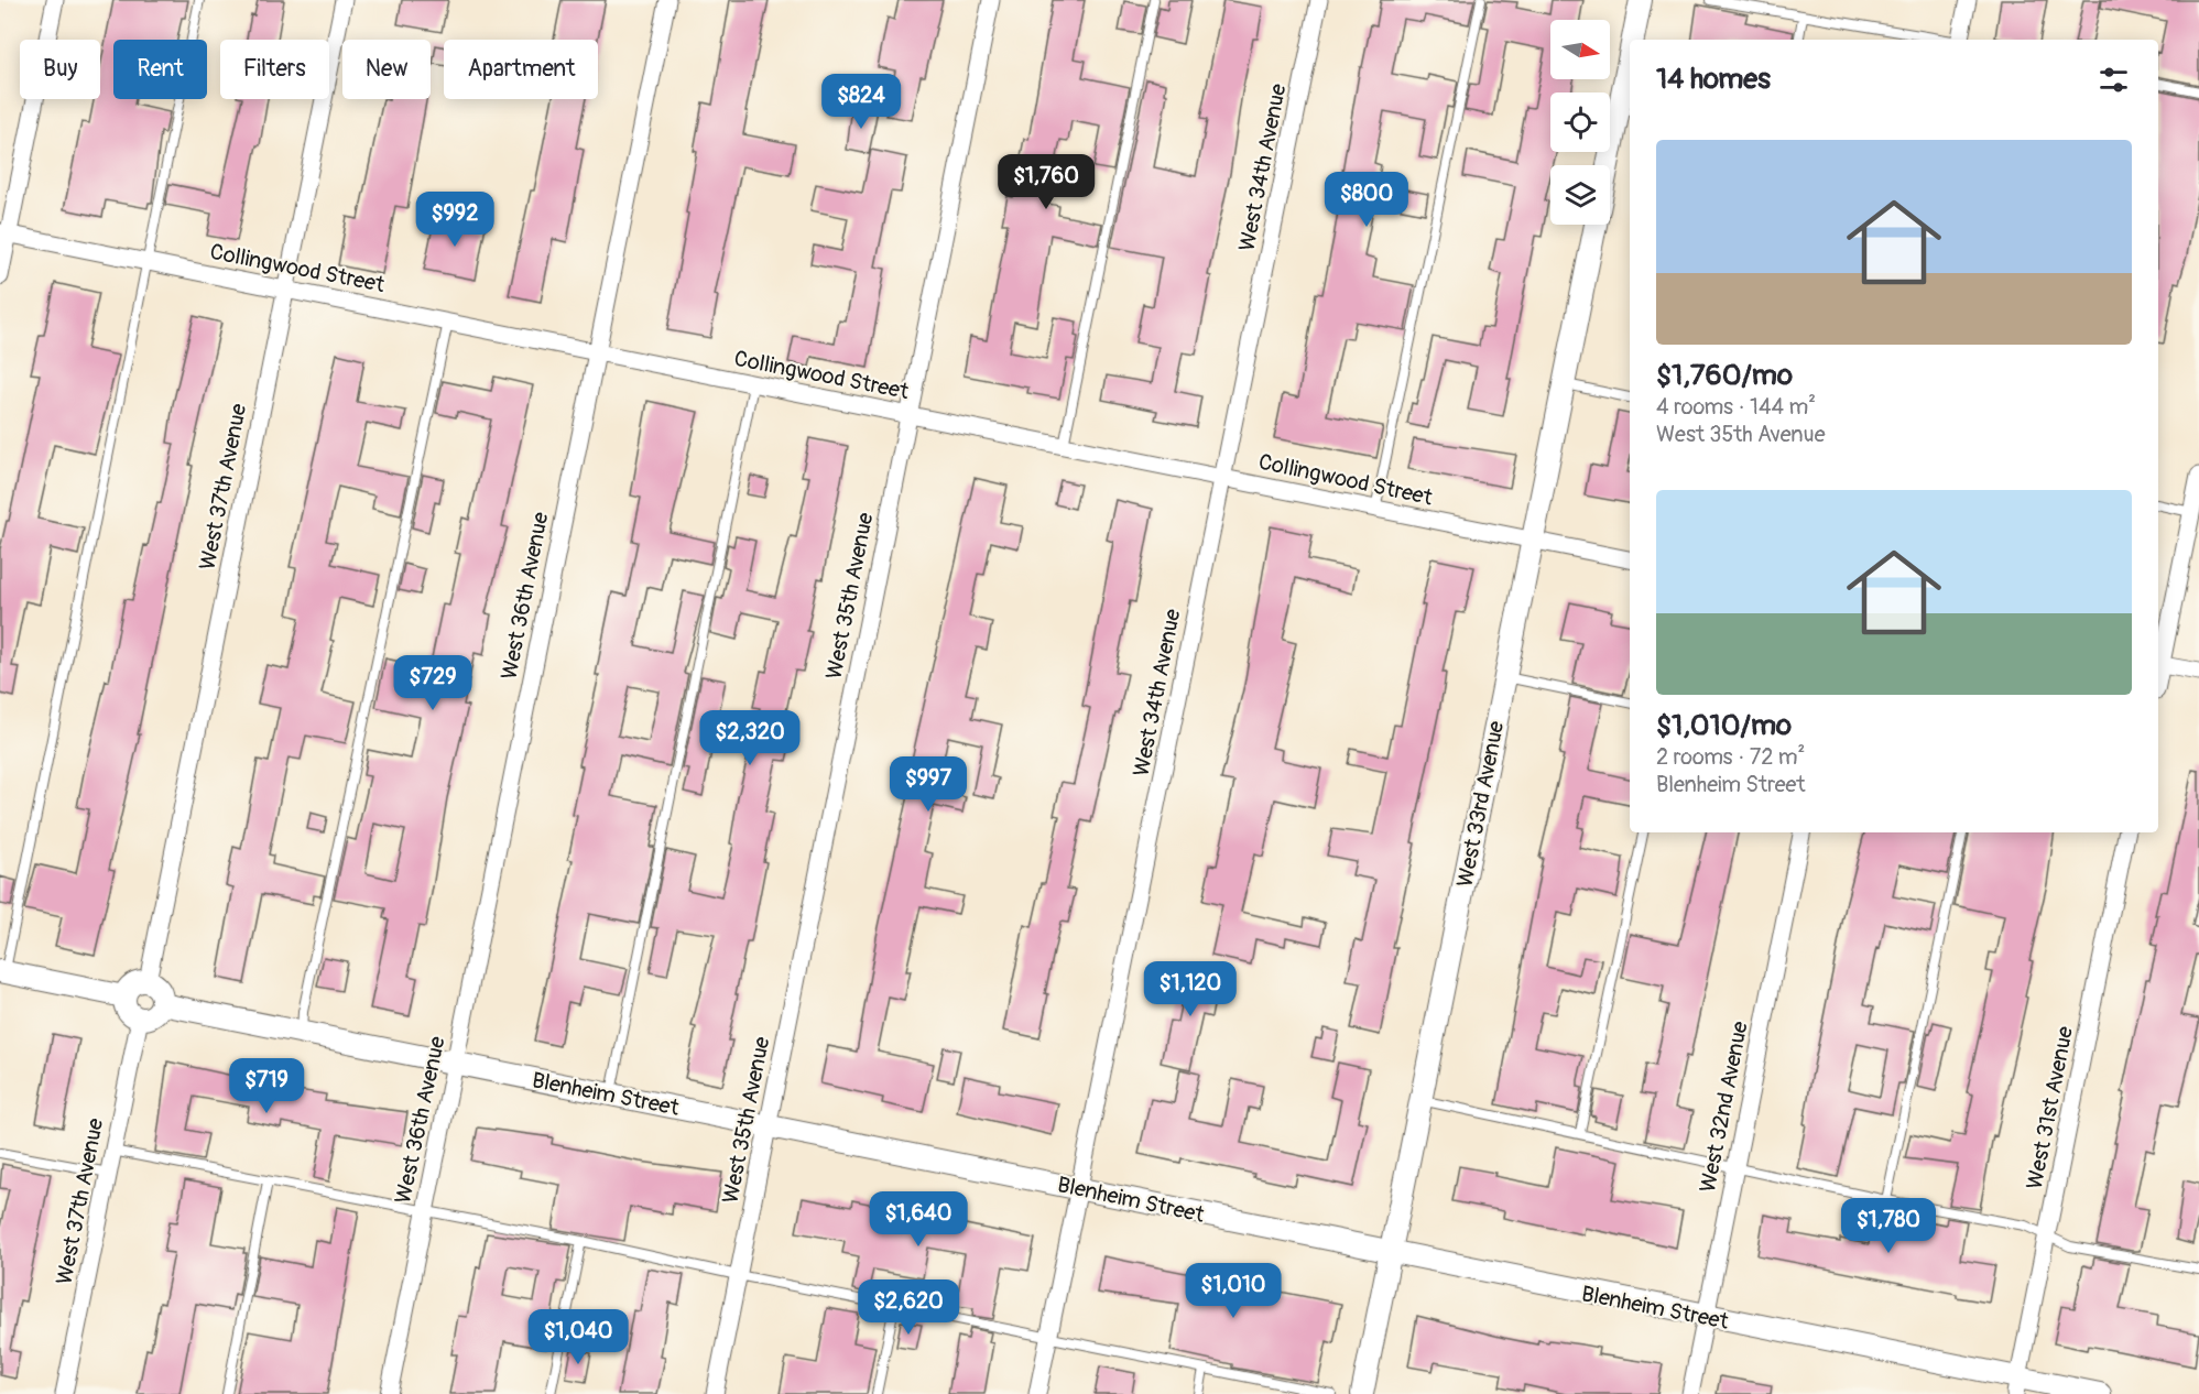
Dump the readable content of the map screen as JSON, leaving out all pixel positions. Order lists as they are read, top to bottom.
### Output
{
  "streets": {
    "street": [
      "West 34th Avenue",
      "Collingwood Street",
      "West 37th Avenue",
      "West 36th Avenue",
      "West 35th Avenue",
      "West 33rd Avenue",
      "Blenheim Street",
      "West 32nd Avenue",
      "West 31st Avenue"
    ]
  },
  "crossings": [
    ["West 34th Avenue", "Collingwood Street"],
    ["West 34th Avenue", "Blenheim Street"],
    ["Collingwood Street", "West 37th Avenue"],
    ["Collingwood Street", "West 36th Avenue"],
    ["Collingwood Street", "West 35th Avenue"],
    ["Collingwood Street", "West 33rd Avenue"],
    ["West 37th Avenue", "Blenheim Street"],
    ["West 36th Avenue", "Blenheim Street"],
    ["West 35th Avenue", "Blenheim Street"],
    ["West 33rd Avenue", "Blenheim Street"],
    ["Blenheim Street", "West 32nd Avenue"],
    ["Blenheim Street", "West 31st Avenue"]
  ],
  "north": "right",
  "page": {
    "chip": [
      "Buy",
      "Rent",
      "Filters",
      "New",
      "Apartment"
    ],
    "heading": "14 homes",
    "price": [
      "$824",
      "$1,760",
      "$800",
      "$992",
      "$729",
      "$2,320",
      "$997",
      "$1,120",
      "$719",
      "$1,640",
      "$1,780",
      "$1,010",
      "$2,620",
      "$1,040"
    ],
    "list": [
      {
        "name": "$1,760/mo",
        "note": "4 rooms · 144 m² · West 35th Avenue"
      },
      {
        "name": "$1,010/mo",
        "note": "2 rooms · 72 m² · Blenheim Street"
      }
    ]
  }
}
